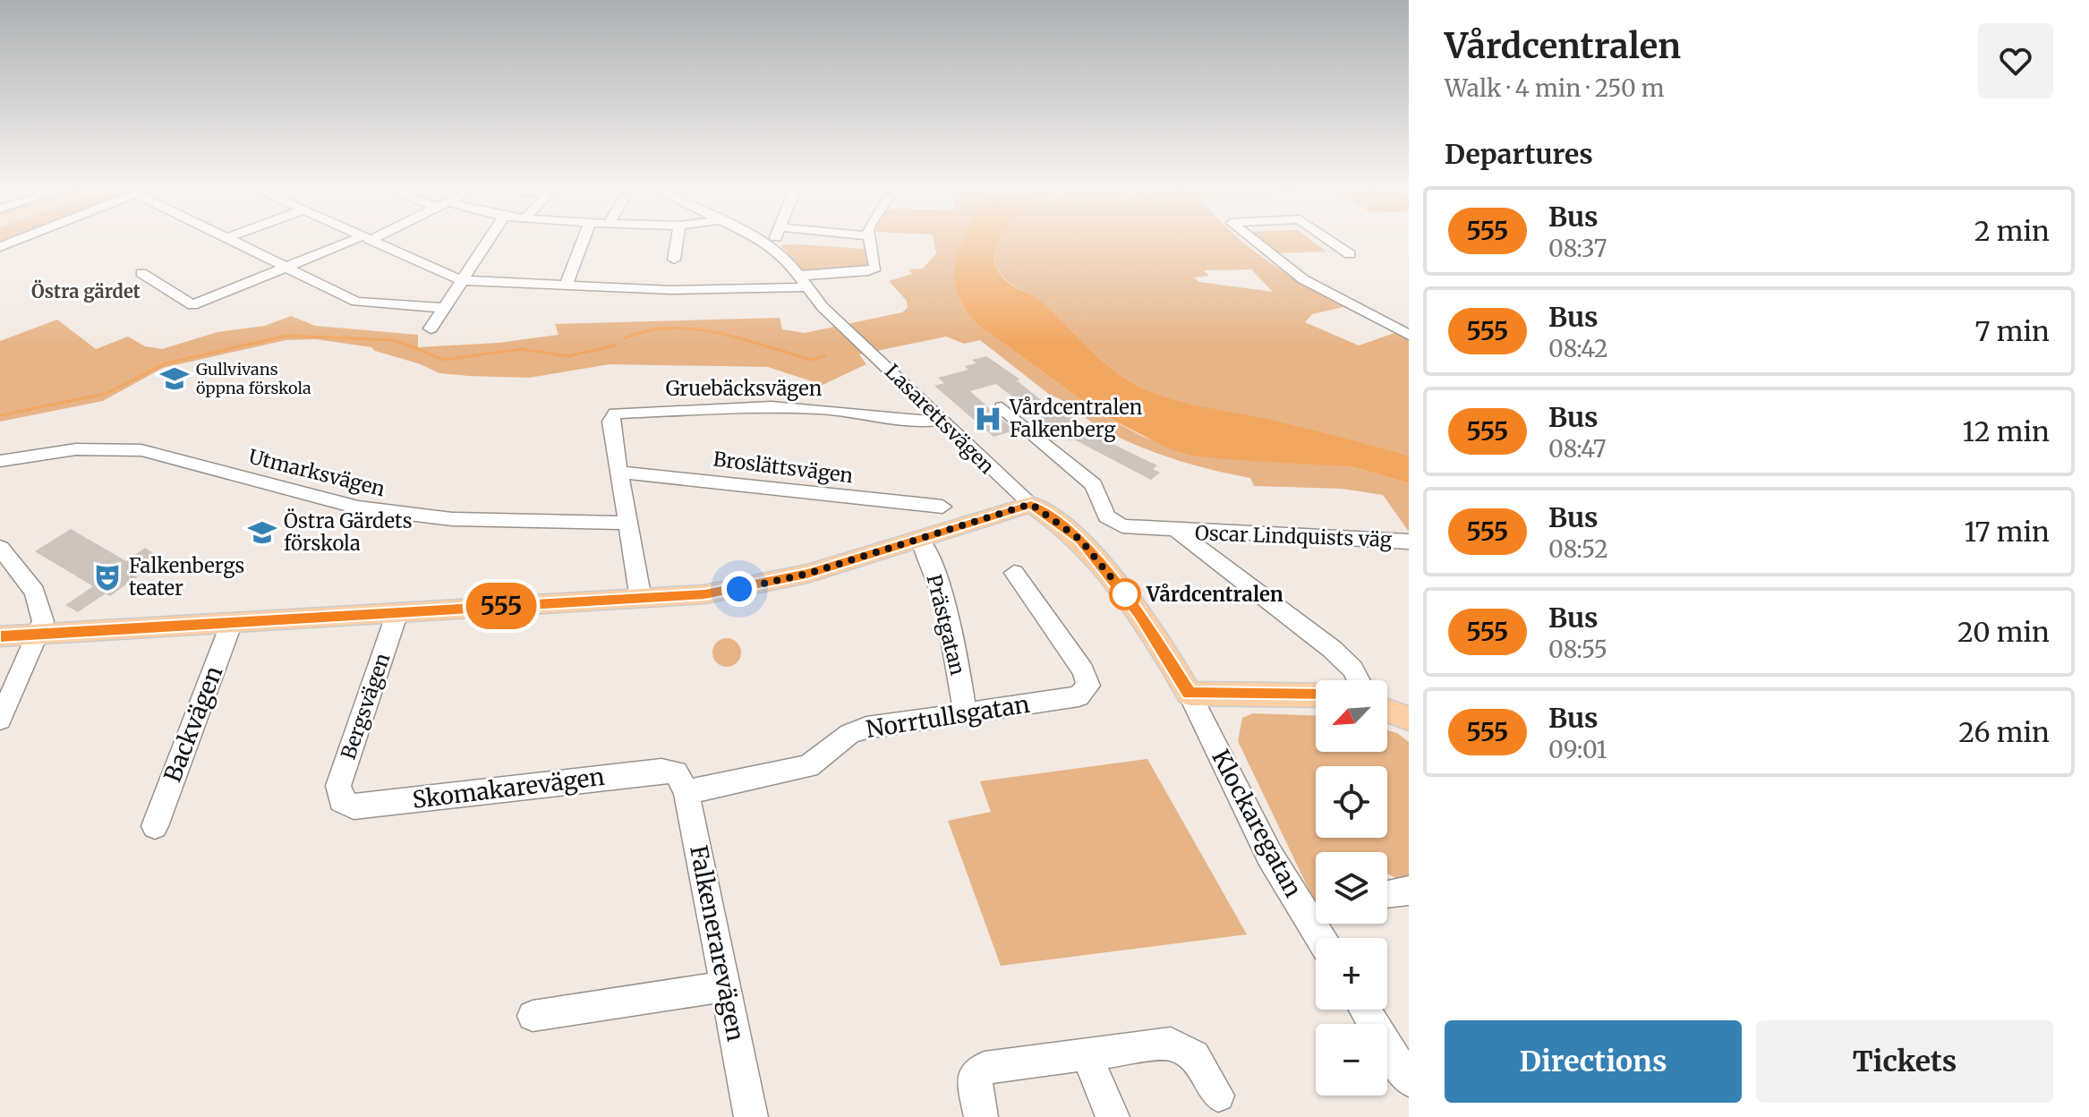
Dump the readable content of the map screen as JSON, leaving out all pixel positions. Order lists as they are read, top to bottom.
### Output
{
  "streets": {
    "main road": ["Lasarettsvägen"],
    "street": [
      "Gruebäcksvägen",
      "Broslättsvägen",
      "Utmarksvägen",
      "Oscar Lindquists väg",
      "Prästgatan",
      "Bergsvägen",
      "Norrtullsgatan",
      "Backvägen",
      "Skomakarevägen",
      "Klockaregatan",
      "Falkenerarevägen"
    ]
  },
  "crossings": [
    ["Gruebäcksvägen", "Lasarettsvägen"],
    ["Gruebäcksvägen", "Broslättsvägen"],
    ["Lasarettsvägen", "Klockaregatan"],
    ["Prästgatan", "Norrtullsgatan"],
    ["Bergsvägen", "Skomakarevägen"],
    ["Norrtullsgatan", "Skomakarevägen"],
    ["Norrtullsgatan", "Falkenerarevägen"],
    ["Skomakarevägen", "Falkenerarevägen"]
  ],
  "districts": ["Östra gärdet"],
  "places": {
    "school or university": ["Gullvivans öppna förskola", "Östra Gärdets förskola"],
    "hospital": ["Vårdcentralen Falkenberg"],
    "theatre": ["Falkenbergs teater"],
    "other": ["Vårdcentralen"]
  },
  "lines": ["bus line 555"],
  "north": "bottom left",
  "page": {
    "on_map": "555",
    "heading": [
      ["Vårdcentralen", "Walk · 4 min · 250 m"],
      "Departures"
    ],
    "list": [
      {
        "mark": "555",
        "name": "Bus",
        "note": "08:37",
        "value": "2 min"
      },
      {
        "mark": "555",
        "name": "Bus",
        "note": "08:42",
        "value": "7 min"
      },
      {
        "mark": "555",
        "name": "Bus",
        "note": "08:47",
        "value": "12 min"
      },
      {
        "mark": "555",
        "name": "Bus",
        "note": "08:52",
        "value": "17 min"
      },
      {
        "mark": "555",
        "name": "Bus",
        "note": "08:55",
        "value": "20 min"
      },
      {
        "mark": "555",
        "name": "Bus",
        "note": "09:01",
        "value": "26 min"
      }
    ],
    "map_buttons": ["+", "−"],
    "buttons": ["Directions", "Tickets"]
  }
}
